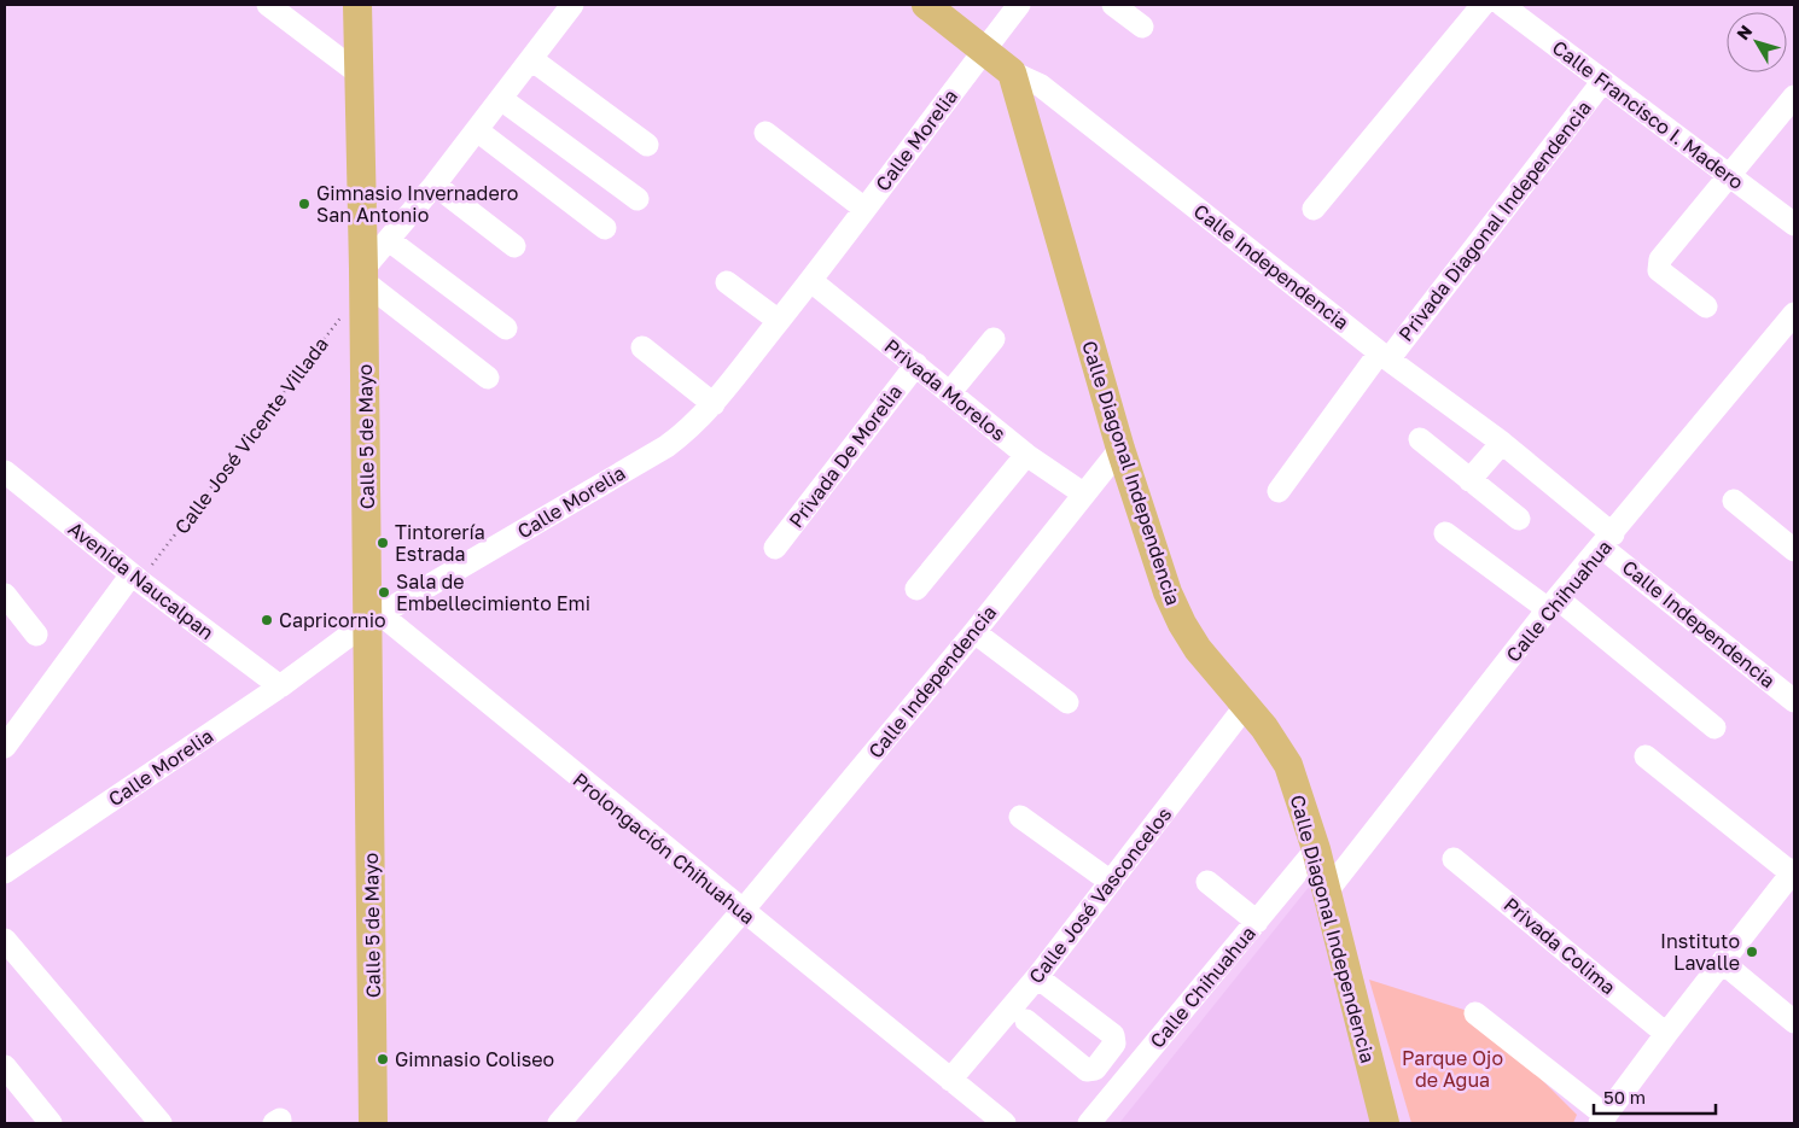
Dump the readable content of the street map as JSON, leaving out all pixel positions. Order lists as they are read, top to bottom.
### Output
{
  "streets": {
    "main road": ["Calle Independencia", "Calle 5 de Mayo", "Calle Diagonal Independencia"],
    "street": [
      "Calle Francisco I. Madero",
      "Calle Morelia",
      "Privada Diagonal Independencia",
      "Privada Morelos",
      "Privada De Morelia",
      "Avenida Naucalpan",
      "Calle Chihuahua",
      "Prolongación Chihuahua",
      "Calle José Vasconcelos",
      "Privada Colima"
    ],
    "path": ["Calle José Vicente Villada"]
  },
  "crossings": [
    ["Calle Francisco I. Madero", "Privada Diagonal Independencia"],
    ["Calle Morelia", "Calle Independencia"],
    ["Calle Morelia", "Privada Morelos"],
    ["Calle Morelia", "Calle 5 de Mayo"],
    ["Calle Morelia", "Avenida Naucalpan"],
    ["Calle Morelia", "Prolongación Chihuahua"],
    ["Privada Diagonal Independencia", "Calle Independencia"],
    ["Calle Independencia", "Privada Morelos"],
    ["Calle Independencia", "Calle Diagonal Independencia"],
    ["Calle Independencia", "Calle Chihuahua"],
    ["Calle Independencia", "Prolongación Chihuahua"],
    ["Privada Morelos", "Privada De Morelia"],
    ["Calle José Vicente Villada", "Calle 5 de Mayo"],
    ["Calle José Vicente Villada", "Avenida Naucalpan"],
    ["Calle 5 de Mayo", "Prolongación Chihuahua"],
    ["Calle Diagonal Independencia", "Calle Chihuahua"],
    ["Calle Diagonal Independencia", "Calle José Vasconcelos"],
    ["Prolongación Chihuahua", "Calle José Vasconcelos"]
  ],
  "parks": ["Parque Ojo de Agua"],
  "places": [
    "Gimnasio Invernadero San Antonio",
    "Tintorería Estrada",
    "Sala de Embellecimiento Emi",
    "Capricornio",
    "Instituto Lavalle",
    "Gimnasio Coliseo"
  ],
  "scale_bar": "50 m",
  "north": "top left"
}
